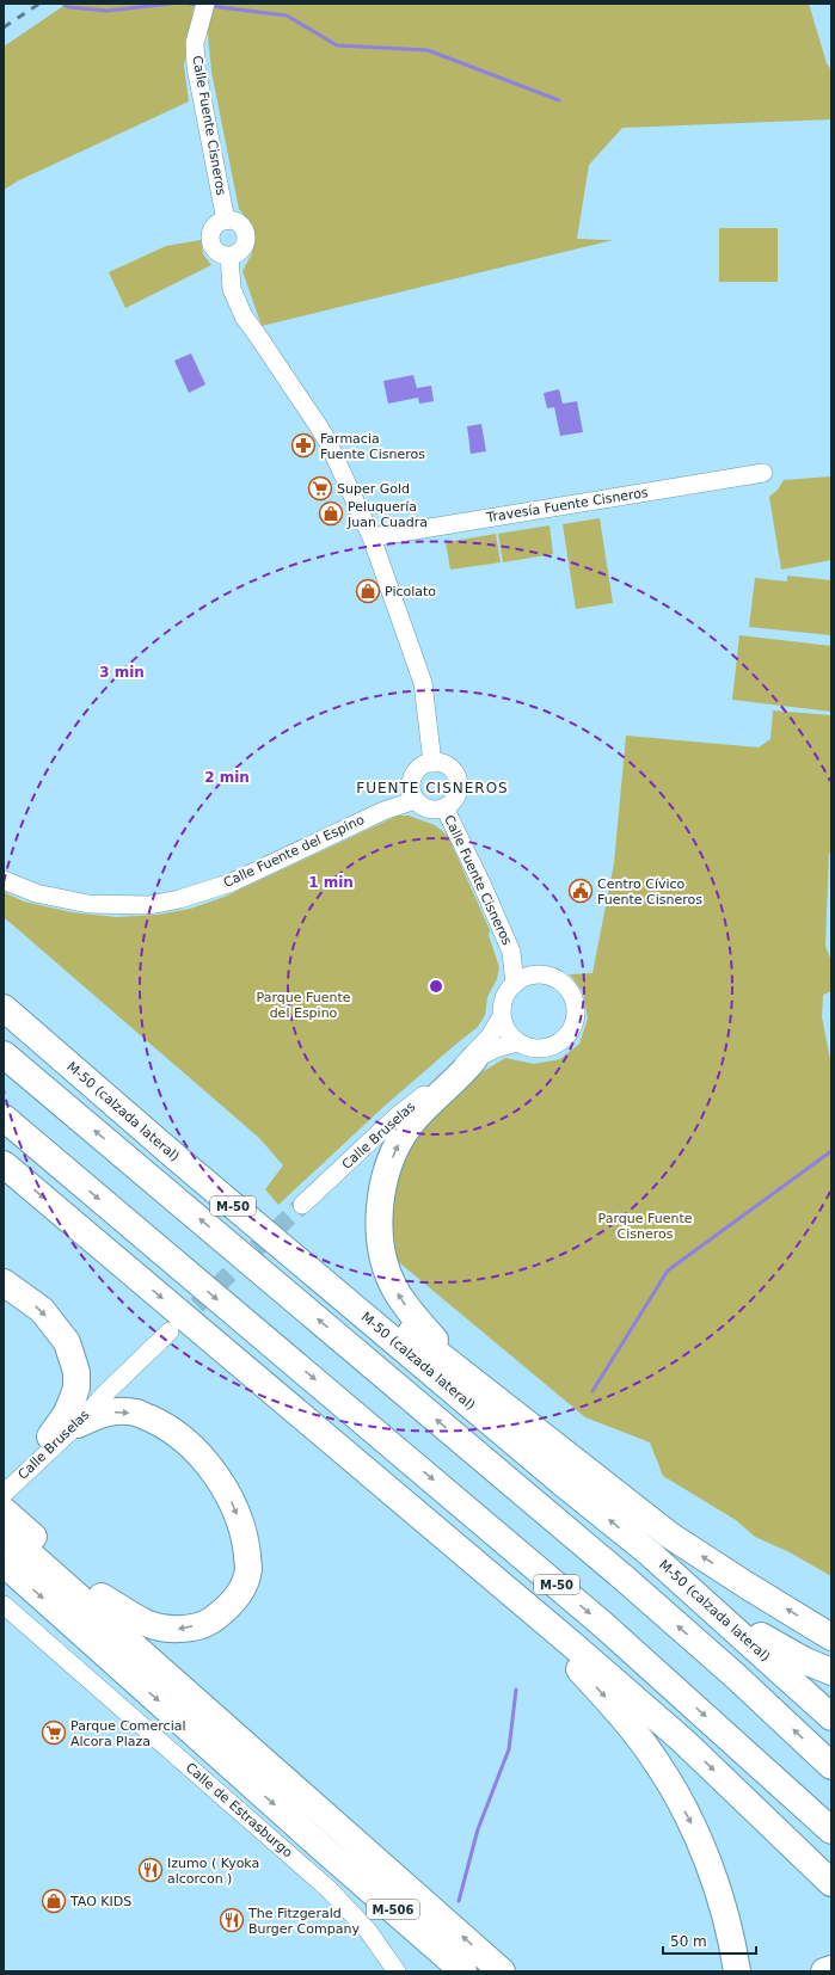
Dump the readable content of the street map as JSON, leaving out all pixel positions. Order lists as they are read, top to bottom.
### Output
{
  "streets": {
    "highway": ["M-50 (calzada lateral)", "M-50", "M-506"],
    "street": [
      "Calle Fuente Cisneros",
      "Travesía Fuente Cisneros",
      "Calle Fuente del Espino",
      "Calle Bruselas",
      "Calle de Estrasburgo"
    ]
  },
  "crossings": [
    ["Calle Fuente Cisneros", "Calle Fuente del Espino"],
    ["Calle Fuente Cisneros", "Calle Bruselas"],
    ["M-50 (calzada lateral)", "M-50"]
  ],
  "districts": ["FUENTE CISNEROS"],
  "parks": ["Parque Fuente del Espino", "Parque Fuente Cisneros"],
  "places": {
    "pharmacy": ["Farmacia Fuente Cisneros"],
    "supermarket": ["Super Gold", "Parque Comercial Alcora Plaza"],
    "shop": ["Peluquería Juan Cuadra", "Picolato", "TAO KIDS"],
    "public building": ["Centro Cívico Fuente Cisneros"],
    "restaurant": ["Izumo ( Kyoka alcorcon )", "The Fitzgerald Burger Company"]
  },
  "scale_bar": "50 m",
  "rings": ["3 min", "2 min", "1 min"]
}
